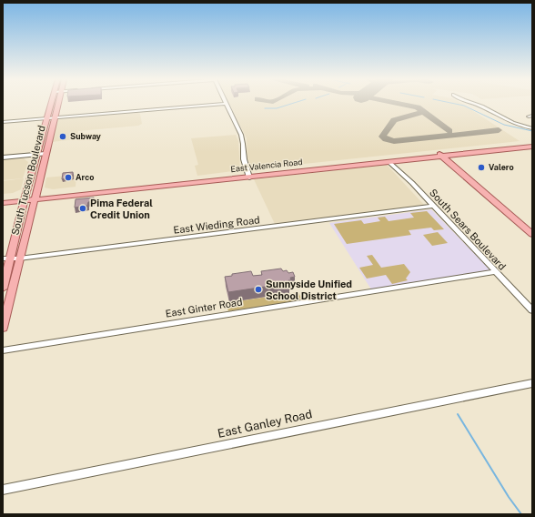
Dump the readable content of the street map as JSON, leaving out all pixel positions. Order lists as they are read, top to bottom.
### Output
{
  "streets": {
    "main road": ["East Valencia Road", "South Tucson Boulevard"],
    "street": [
      "East Wieding Road",
      "South Sears Boulevard",
      "East Ginter Road",
      "East Ganley Road"
    ]
  },
  "crossings": [
    ["East Valencia Road", "South Tucson Boulevard"],
    ["East Valencia Road", "South Sears Boulevard"],
    ["South Tucson Boulevard", "East Wieding Road"],
    ["East Wieding Road", "South Sears Boulevard"],
    ["South Sears Boulevard", "East Ginter Road"]
  ],
  "places": [
    "Subway",
    "Valero",
    "Arco",
    "Pima Federal Credit Union",
    "Sunnyside Unified School District"
  ]
}
